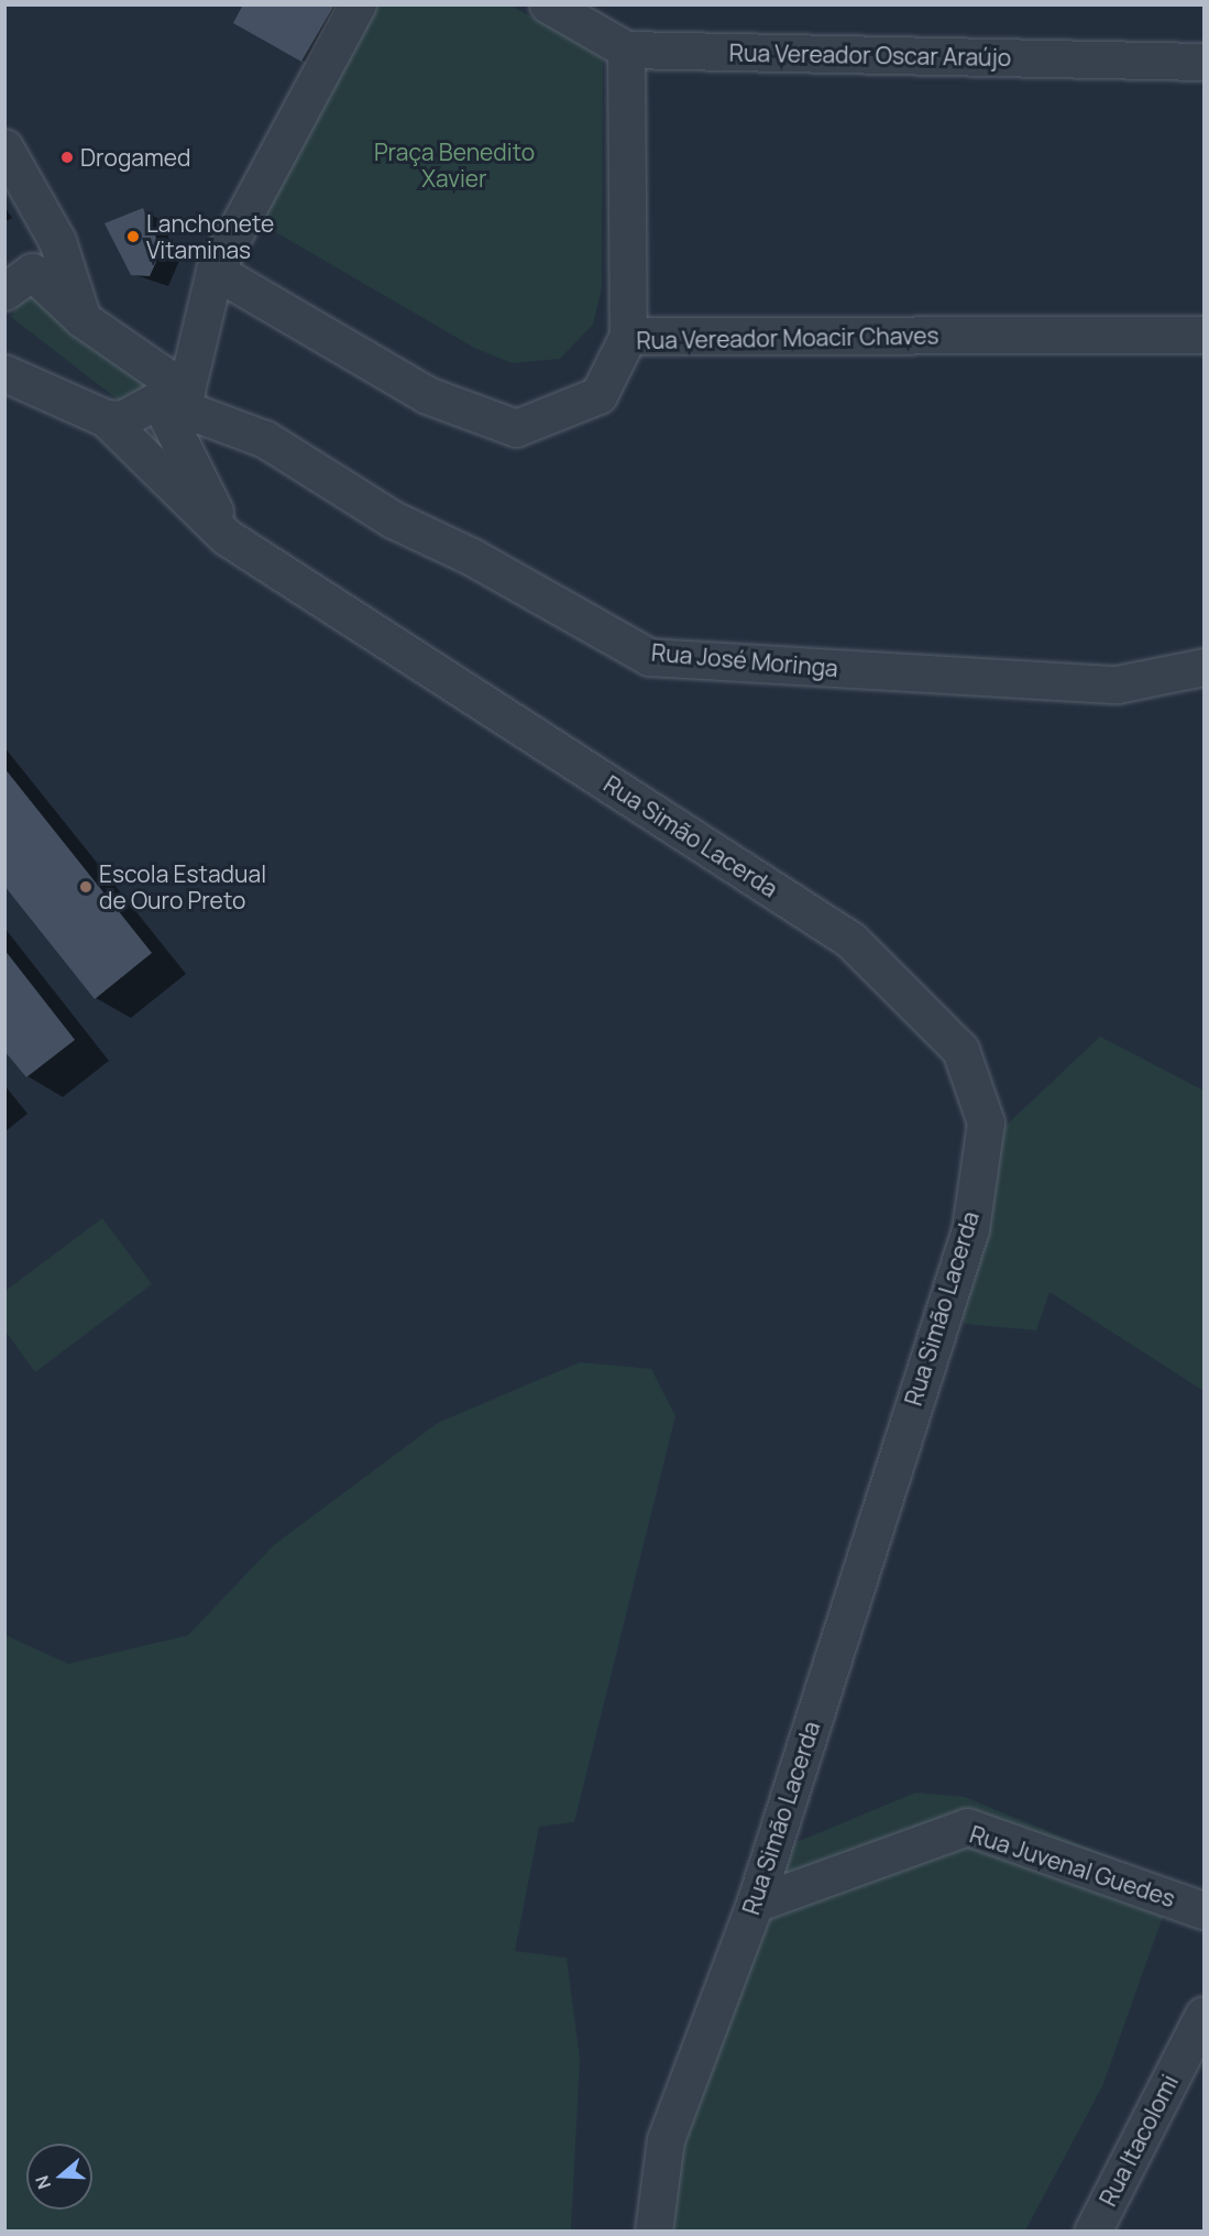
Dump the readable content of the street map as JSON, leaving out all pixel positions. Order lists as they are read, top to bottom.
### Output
{
  "streets": {
    "street": [
      "Rua Vereador Oscar Araújo",
      "Rua Vereador Moacir Chaves",
      "Rua José Moringa",
      "Rua Simão Lacerda",
      "Rua Juvenal Guedes",
      "Rua Itacolomi"
    ]
  },
  "crossings": [
    ["Rua Simão Lacerda", "Rua Juvenal Guedes"]
  ],
  "parks": ["Praça Benedito Xavier"],
  "places": ["Drogamed", "Lanchonete Vitaminas", "Escola Estadual de Ouro Preto"],
  "north": "left"
}
